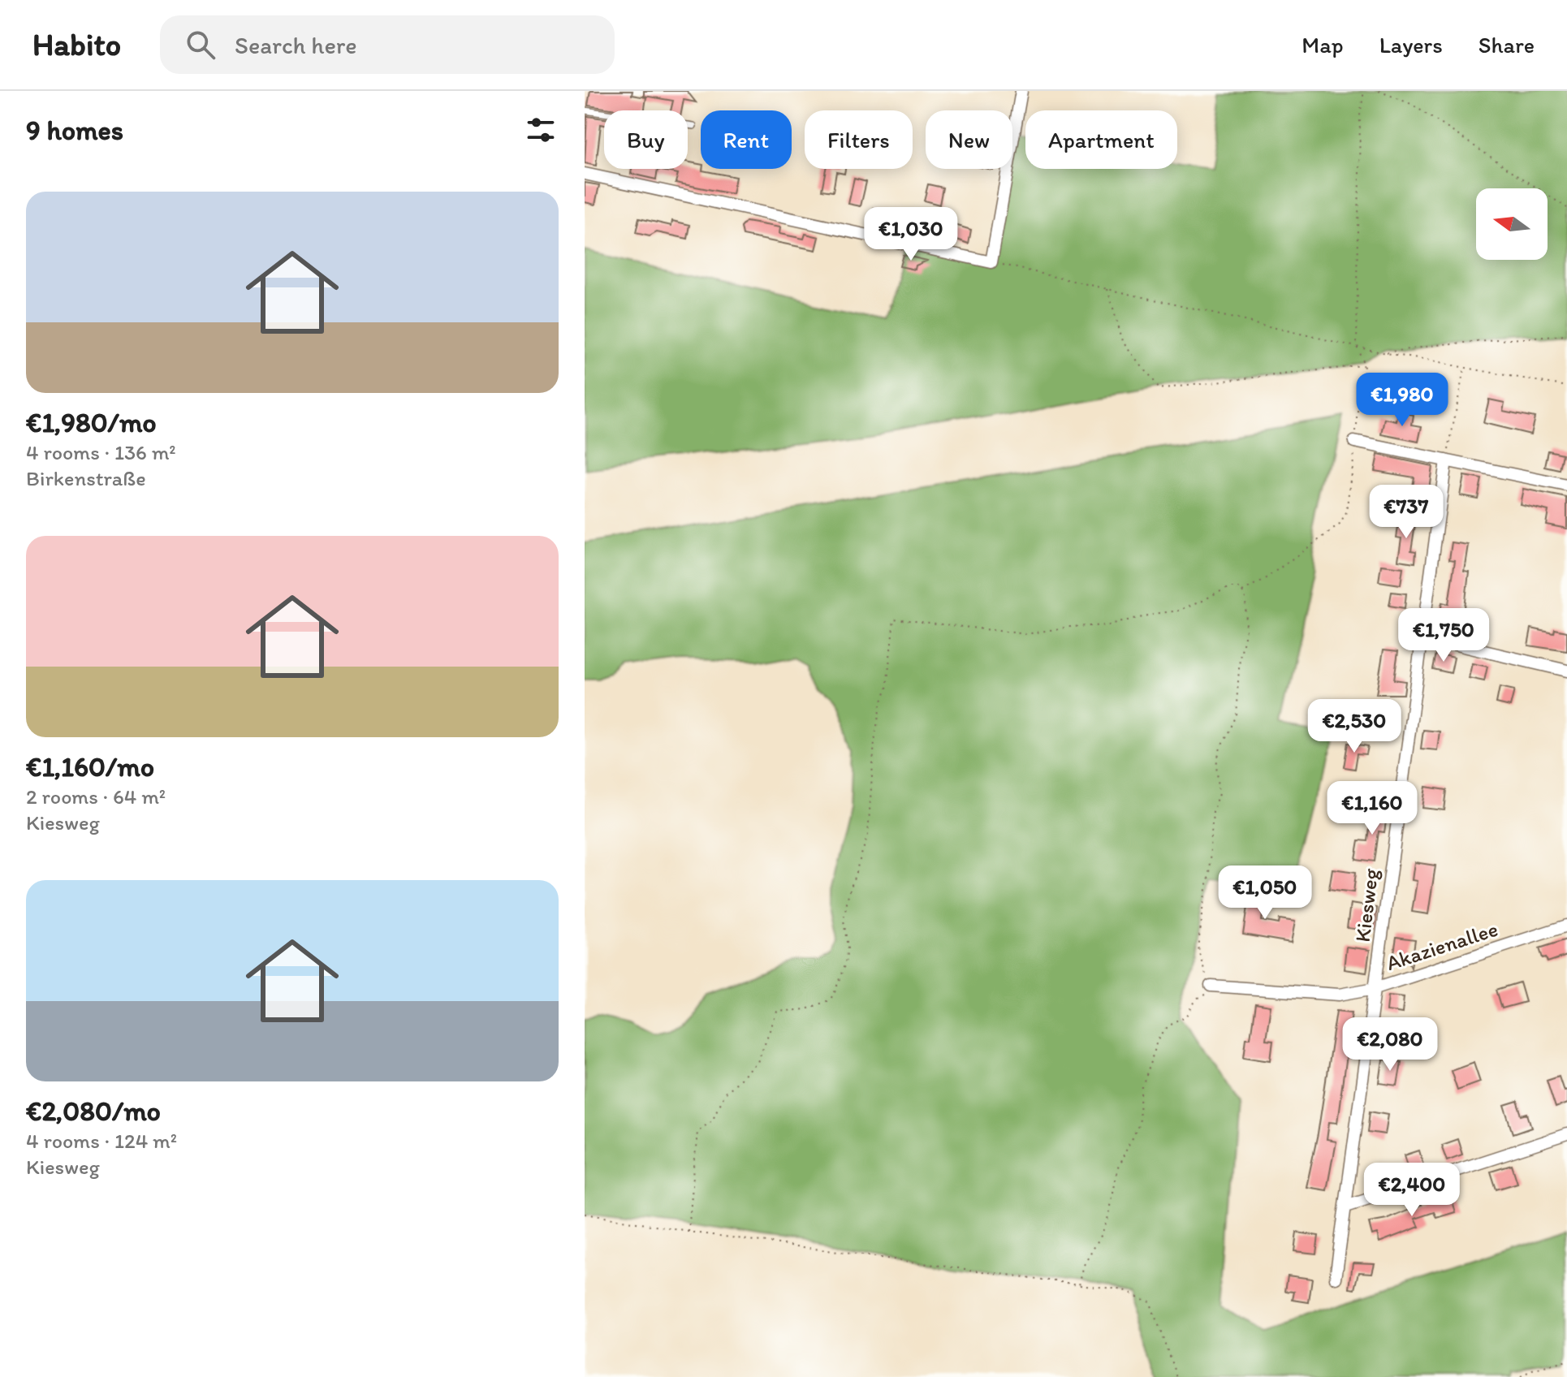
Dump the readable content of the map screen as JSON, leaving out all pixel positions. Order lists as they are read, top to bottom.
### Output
{
  "streets": {
    "street": ["Kiesweg", "Akazienallee"]
  },
  "crossings": [
    ["Kiesweg", "Akazienallee"]
  ],
  "north": "left",
  "page": {
    "header": "Habito",
    "search": "Search here",
    "nav": ["Map", "Layers", "Share"],
    "heading": "9 homes",
    "chip": [
      "Buy",
      "Rent",
      "Filters",
      "New",
      "Apartment"
    ],
    "list": [
      {
        "name": "€1,980/mo",
        "note": "4 rooms · 136 m² · Birkenstraße"
      },
      {
        "name": "€1,160/mo",
        "note": "2 rooms · 64 m² · Kiesweg"
      },
      {
        "name": "€2,080/mo",
        "note": "4 rooms · 124 m² · Kiesweg"
      }
    ],
    "price": [
      "€1,030",
      "€1,980",
      "€737",
      "€1,750",
      "€2,530",
      "€1,160",
      "€1,050",
      "€2,080",
      "€2,400"
    ]
  }
}
